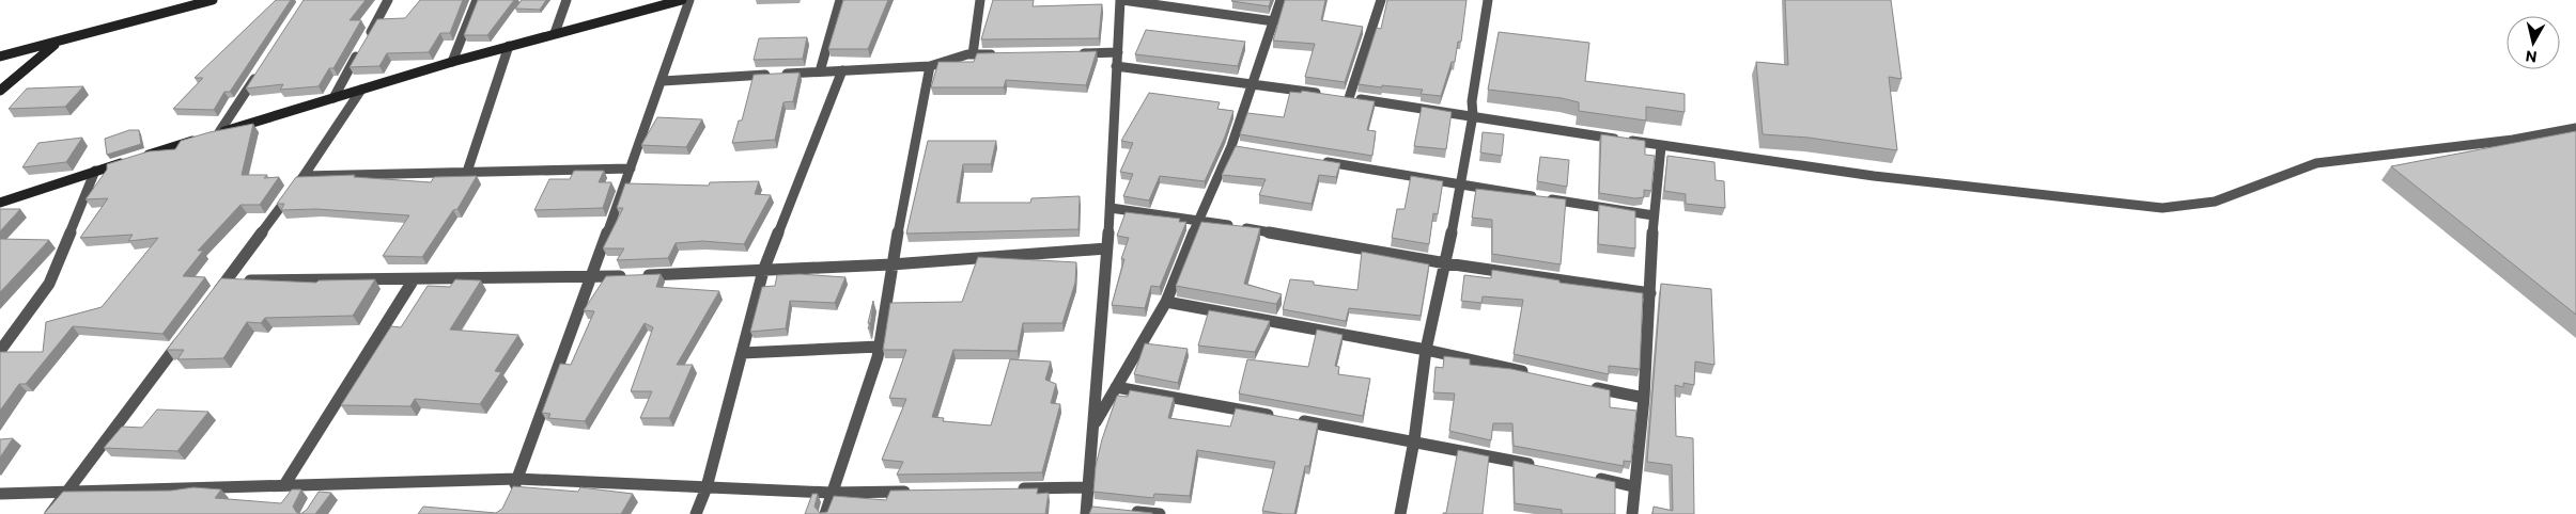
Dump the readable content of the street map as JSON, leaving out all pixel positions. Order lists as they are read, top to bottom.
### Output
{
  "north": "bottom"
}
